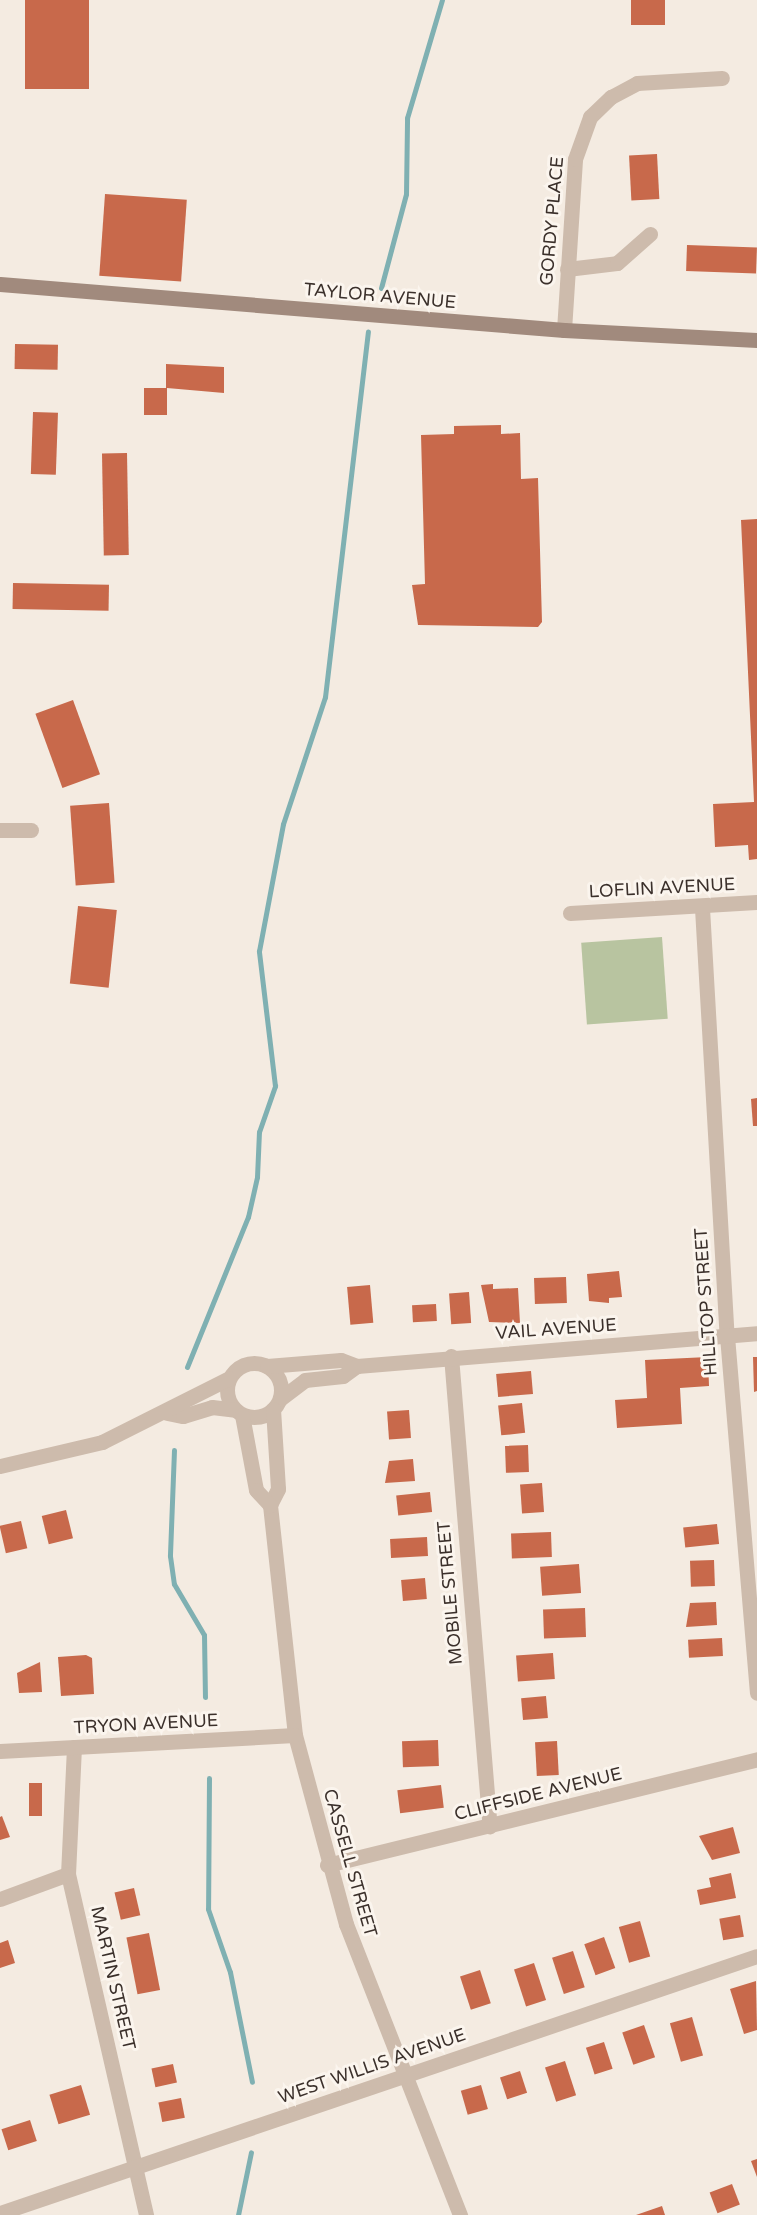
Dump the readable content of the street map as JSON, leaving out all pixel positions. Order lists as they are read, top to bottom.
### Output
{
  "streets": {
    "street": [
      "GORDY PLACE",
      "TAYLOR AVENUE",
      "LOFLIN AVENUE",
      "HILLTOP STREET",
      "VAIL AVENUE",
      "MOBILE STREET",
      "TRYON AVENUE",
      "CLIFFSIDE AVENUE",
      "CASSELL STREET",
      "MARTIN STREET",
      "WEST WILLIS AVENUE"
    ]
  },
  "crossings": [
    ["GORDY PLACE", "TAYLOR AVENUE"],
    ["LOFLIN AVENUE", "HILLTOP STREET"],
    ["HILLTOP STREET", "VAIL AVENUE"],
    ["VAIL AVENUE", "MOBILE STREET"],
    ["VAIL AVENUE", "CASSELL STREET"],
    ["MOBILE STREET", "CLIFFSIDE AVENUE"],
    ["TRYON AVENUE", "CASSELL STREET"],
    ["TRYON AVENUE", "MARTIN STREET"],
    ["CLIFFSIDE AVENUE", "CASSELL STREET"],
    ["CASSELL STREET", "WEST WILLIS AVENUE"],
    ["MARTIN STREET", "WEST WILLIS AVENUE"]
  ]
}
